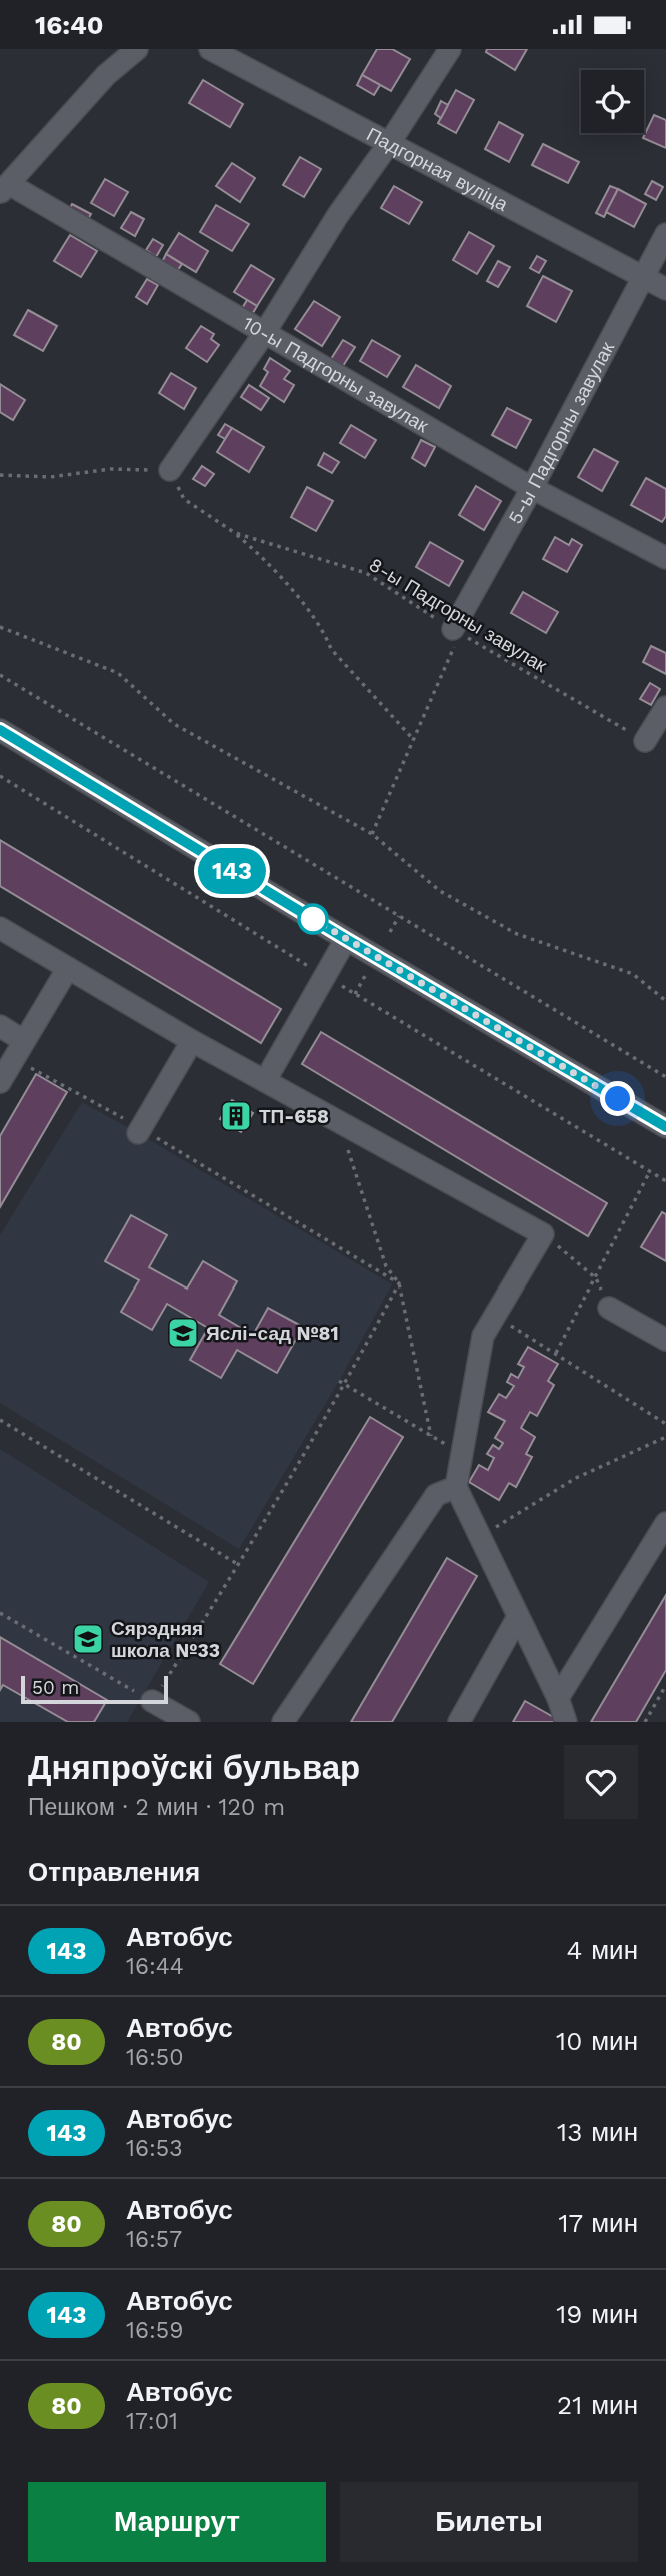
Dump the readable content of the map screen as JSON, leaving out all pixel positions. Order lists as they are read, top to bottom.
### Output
{
  "streets": {
    "street": ["Падгорная вуліца", "10-ы Падгорны завулак", "5-ы Падгорны завулак"],
    "path": ["8-ы Падгорны завулак"]
  },
  "crossings": [
    ["Падгорная вуліца", "5-ы Падгорны завулак"],
    ["10-ы Падгорны завулак", "5-ы Падгорны завулак"],
    ["5-ы Падгорны завулак", "8-ы Падгорны завулак"]
  ],
  "places": {
    "building": ["ТП-658"],
    "school or university": ["Яслі-сад №81", "Сярэдняя школа №33"]
  },
  "lines": ["bus line 143"],
  "scale_bar": "50 m",
  "page": {
    "status": "16:40",
    "on_map": "143",
    "scale": "50 m",
    "heading": [
      ["Дняпроўскі бульвар", "Пешком · 2 мин · 120 m"],
      "Отправления"
    ],
    "list": [
      {
        "mark": "143",
        "name": "Автобус",
        "note": "16:44",
        "value": "4 мин"
      },
      {
        "mark": "80",
        "name": "Автобус",
        "note": "16:50",
        "value": "10 мин"
      },
      {
        "mark": "143",
        "name": "Автобус",
        "note": "16:53",
        "value": "13 мин"
      },
      {
        "mark": "80",
        "name": "Автобус",
        "note": "16:57",
        "value": "17 мин"
      },
      {
        "mark": "143",
        "name": "Автобус",
        "note": "16:59",
        "value": "19 мин"
      },
      {
        "mark": "80",
        "name": "Автобус",
        "note": "17:01",
        "value": "21 мин"
      }
    ],
    "buttons": ["Маршрут", "Билеты"]
  }
}
